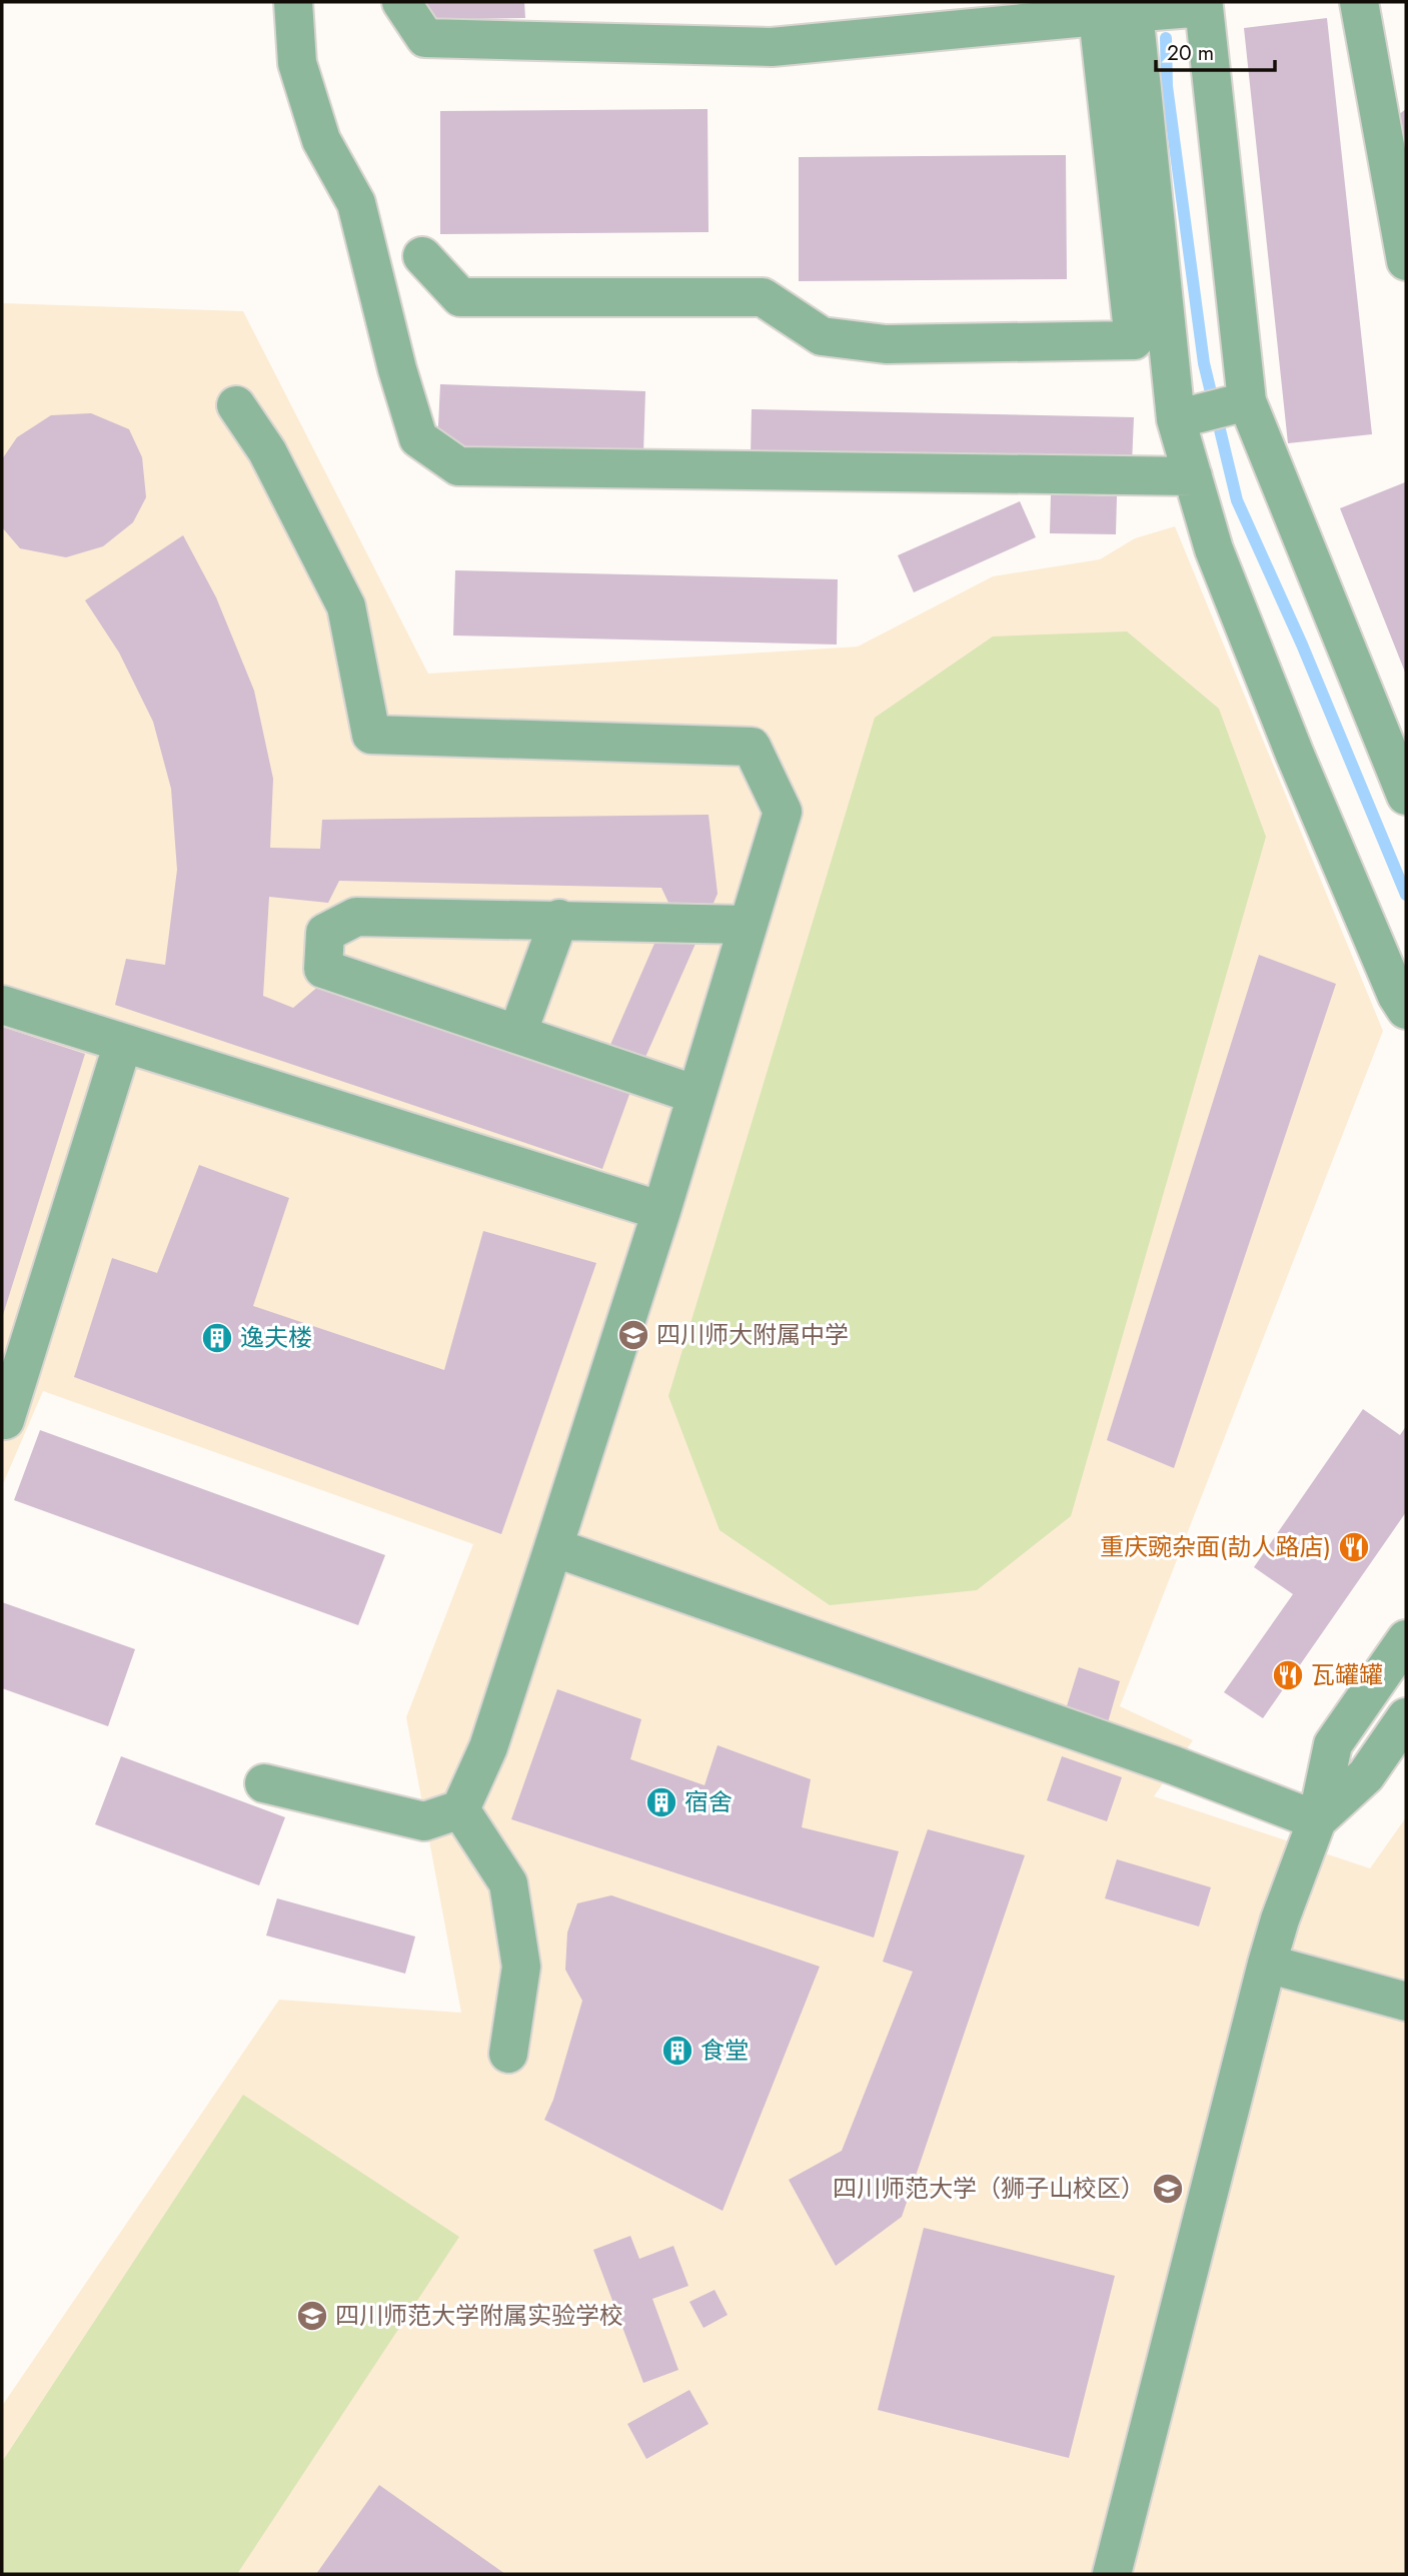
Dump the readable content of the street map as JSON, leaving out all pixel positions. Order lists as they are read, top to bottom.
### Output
{
  "places": {
    "school or university": ["四川师大附属中学", "四川师范大学（狮子山校区）", "四川师范大学附属实验学校"],
    "building": ["逸夫楼", "宿舍", "食堂"],
    "restaurant": ["重庆豌杂面(劼人路店)", "瓦罐罐"]
  },
  "scale_bar": "20 m"
}
